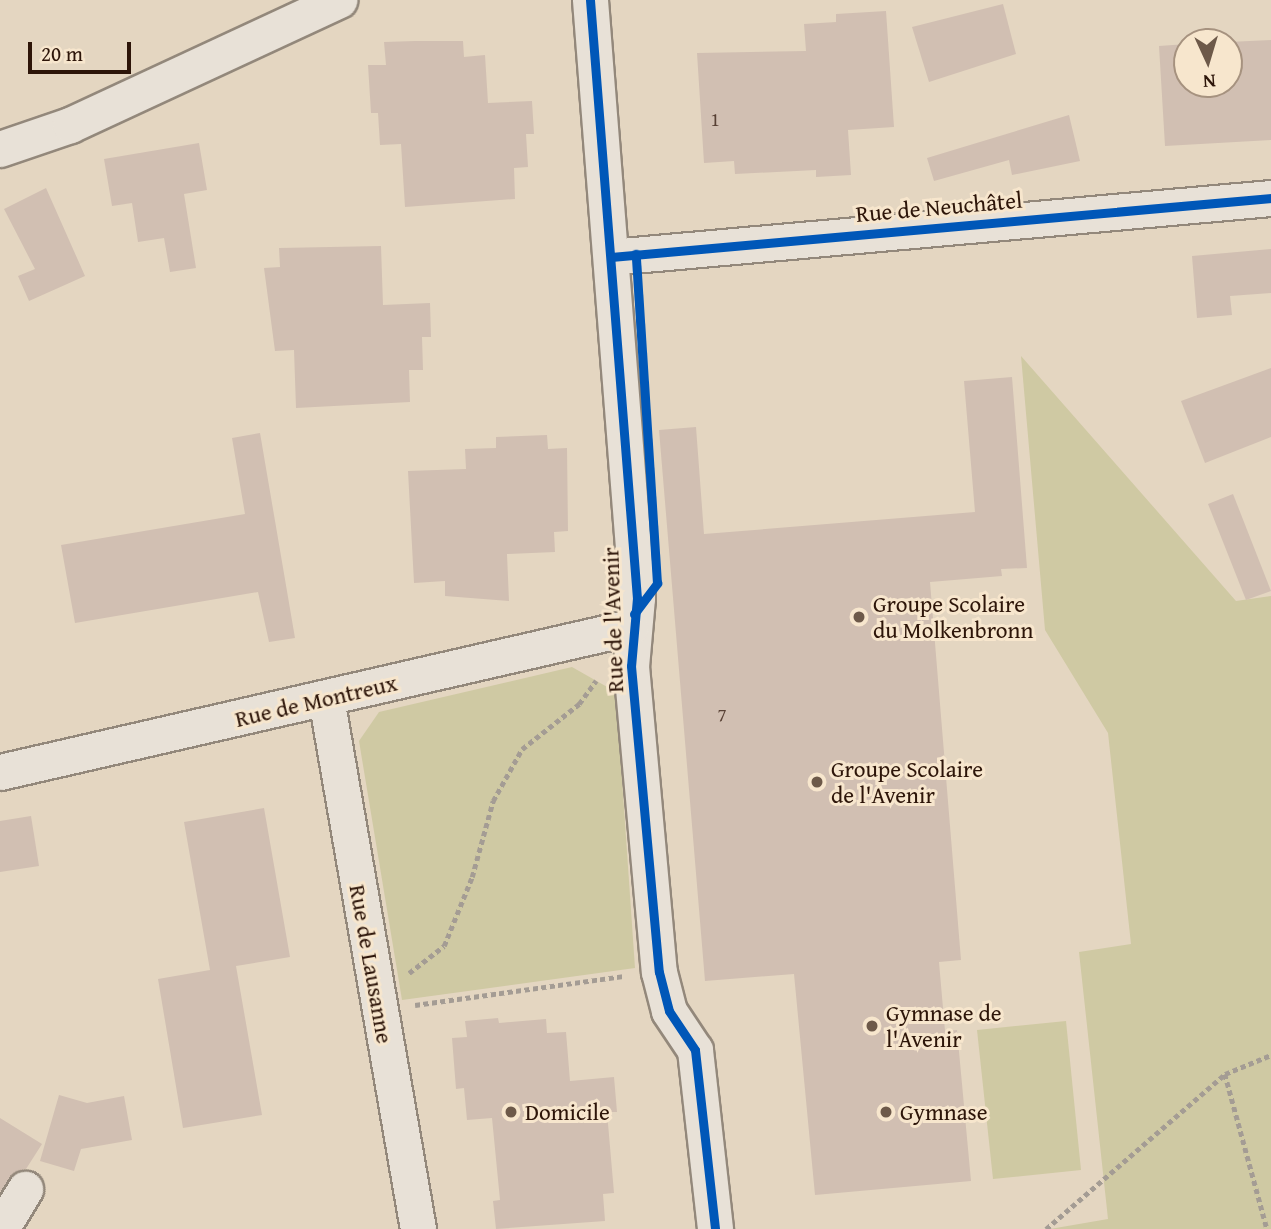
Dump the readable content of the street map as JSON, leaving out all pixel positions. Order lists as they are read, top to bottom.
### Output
{
  "streets": {
    "street": [
      "Rue de Neuchâtel",
      "Rue de l'Avenir",
      "Rue de Montreux",
      "Rue de Lausanne"
    ]
  },
  "crossings": [
    ["Rue de Neuchâtel", "Rue de l'Avenir"],
    ["Rue de l'Avenir", "Rue de Montreux"],
    ["Rue de Montreux", "Rue de Lausanne"]
  ],
  "places": [
    "Groupe Scolaire du Molkenbronn",
    "Groupe Scolaire de l'Avenir",
    "Gymnase de l'Avenir",
    "Domicile",
    "Gymnase"
  ],
  "house_numbers": ["1", "7"],
  "scale_bar": "20 m",
  "north": "bottom"
}
